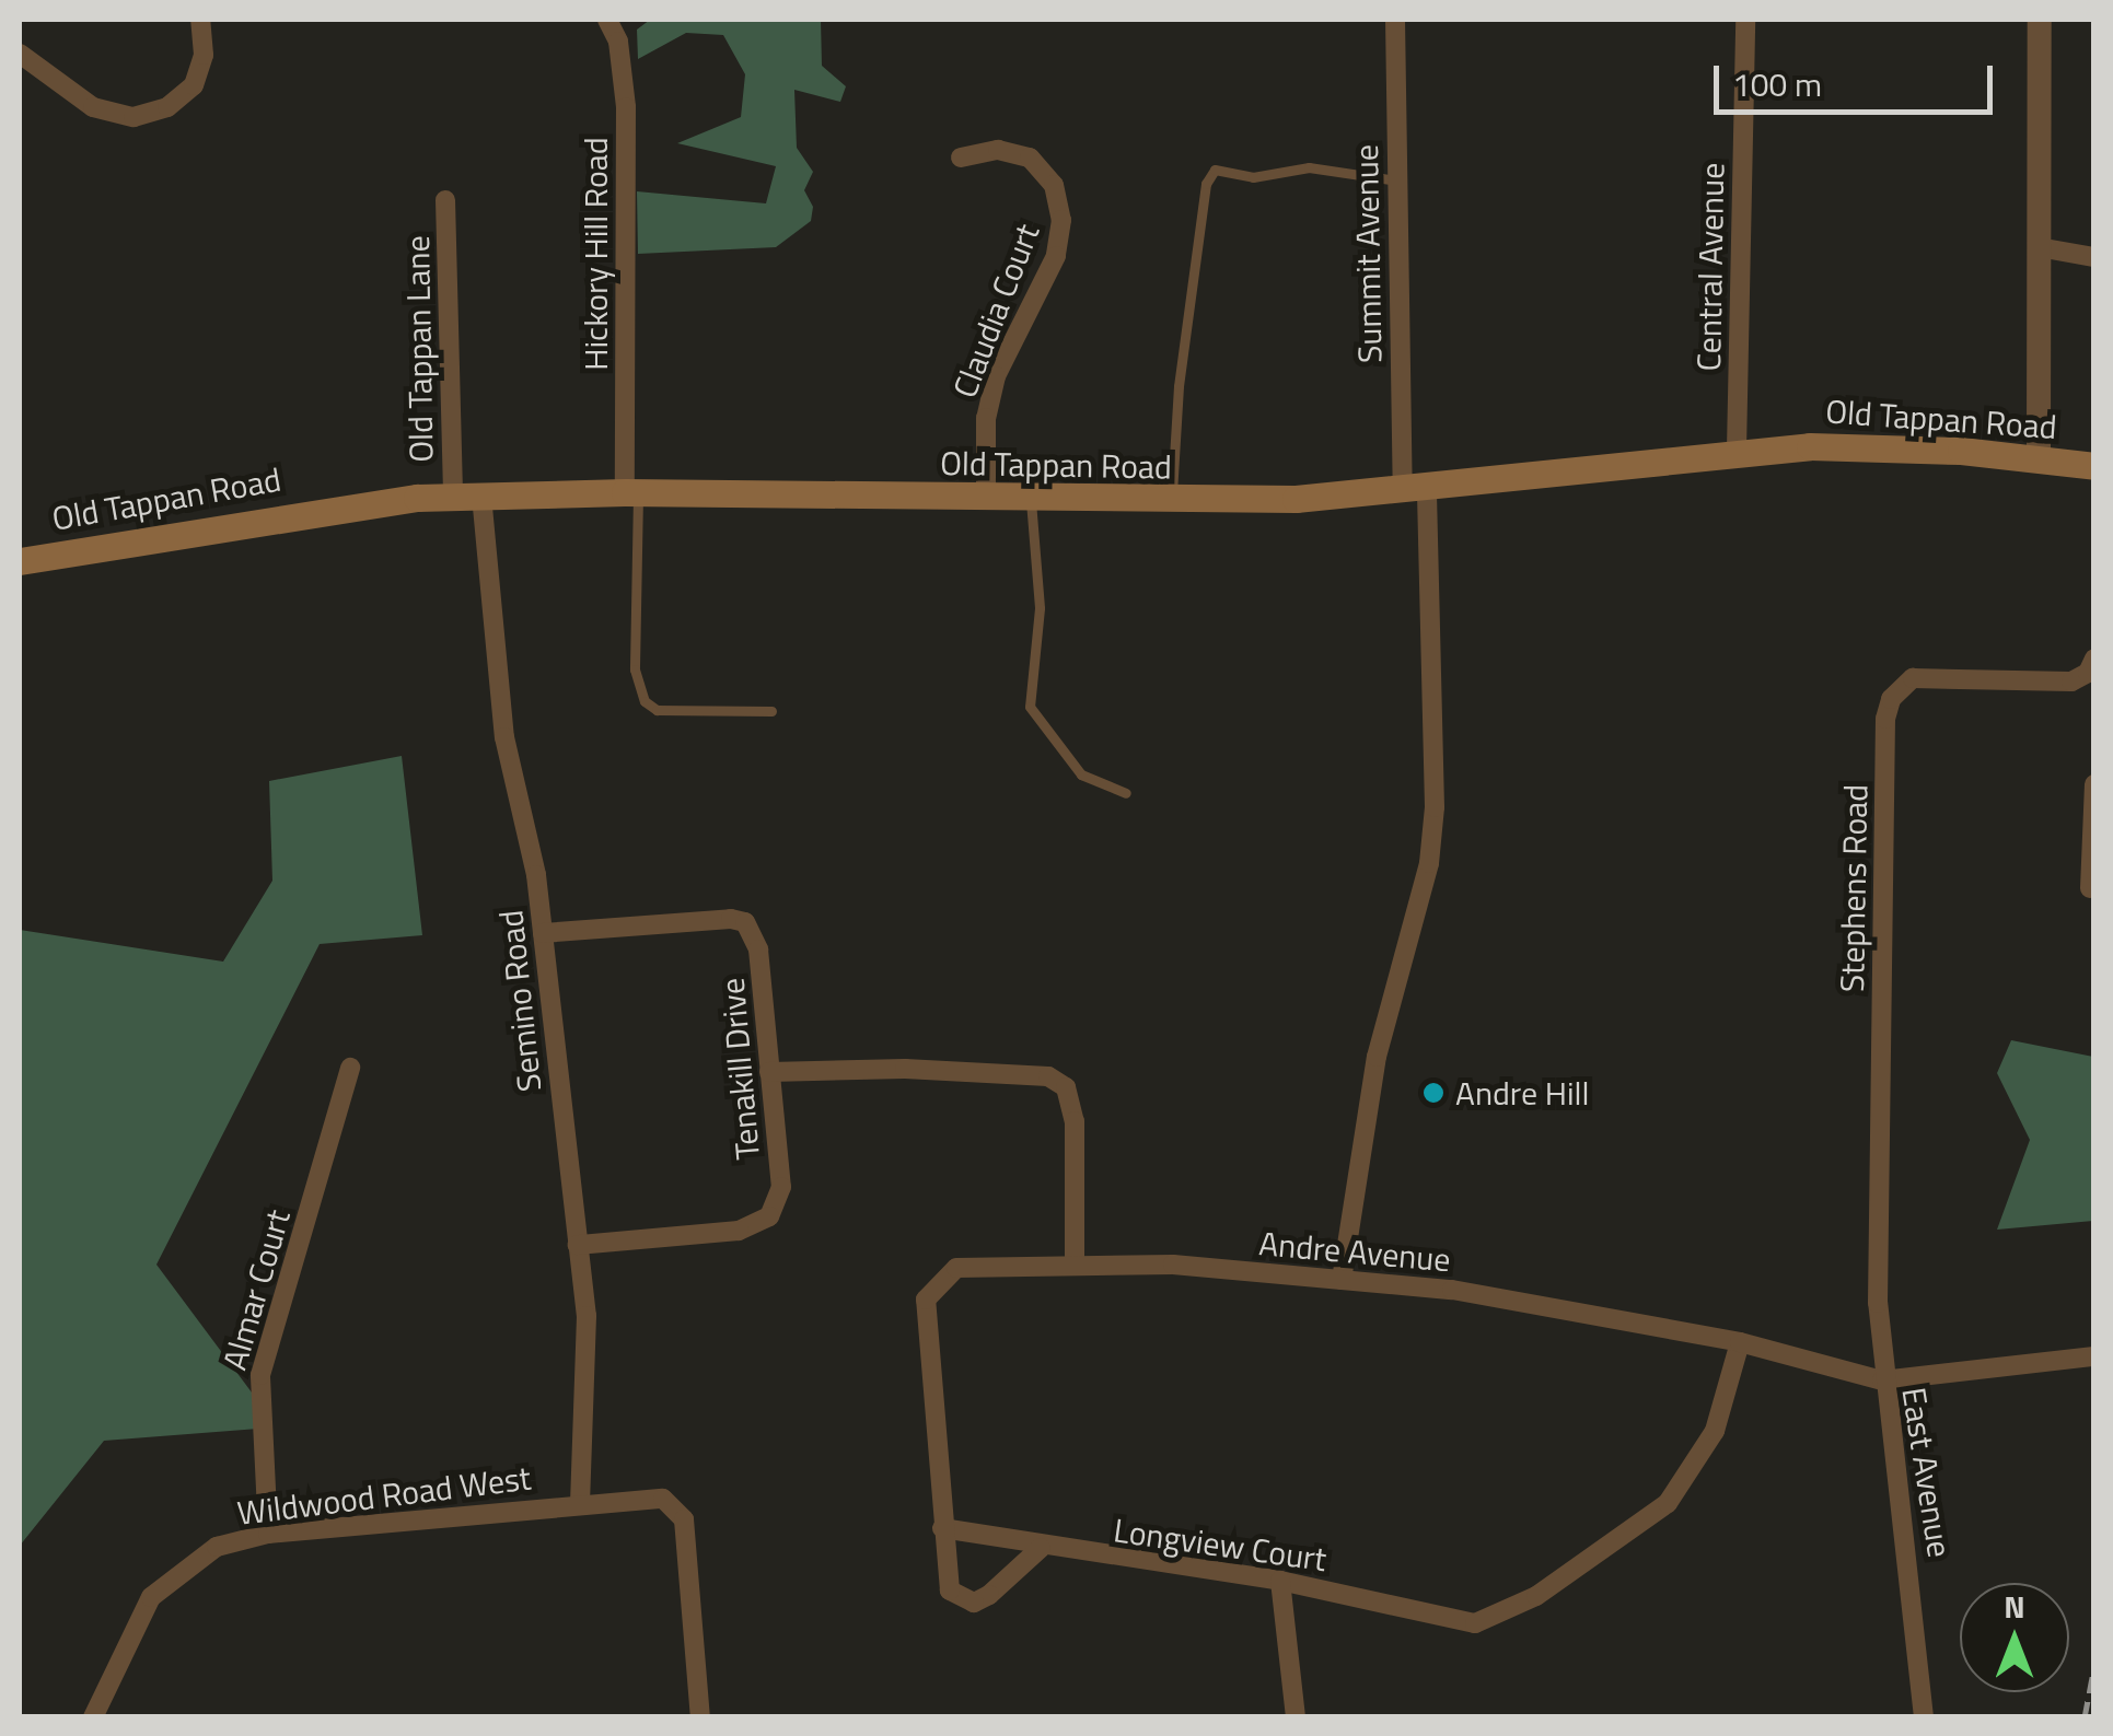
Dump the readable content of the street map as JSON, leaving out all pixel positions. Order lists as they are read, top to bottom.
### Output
{
  "streets": {
    "main road": ["Old Tappan Road"],
    "street": [
      "Hickory Hill Road",
      "Summit Avenue",
      "Central Avenue",
      "Claudia Court",
      "Old Tappan Lane",
      "Stephens Road",
      "Semino Road",
      "Tenakill Drive",
      "Andre Avenue",
      "Almar Court",
      "East Avenue",
      "Wildwood Road West",
      "Longview Court"
    ]
  },
  "crossings": [
    ["Hickory Hill Road", "Old Tappan Road"],
    ["Summit Avenue", "Old Tappan Road"],
    ["Central Avenue", "Old Tappan Road"],
    ["Claudia Court", "Old Tappan Road"],
    ["Old Tappan Lane", "Old Tappan Road"],
    ["Old Tappan Road", "Semino Road"],
    ["Stephens Road", "East Avenue"],
    ["Semino Road", "Tenakill Drive"],
    ["Semino Road", "Wildwood Road West"],
    ["Andre Avenue", "East Avenue"],
    ["Andre Avenue", "Longview Court"],
    ["Almar Court", "Wildwood Road West"]
  ],
  "places": ["Andre Hill"],
  "scale_bar": "100 m",
  "north": "top"
}
